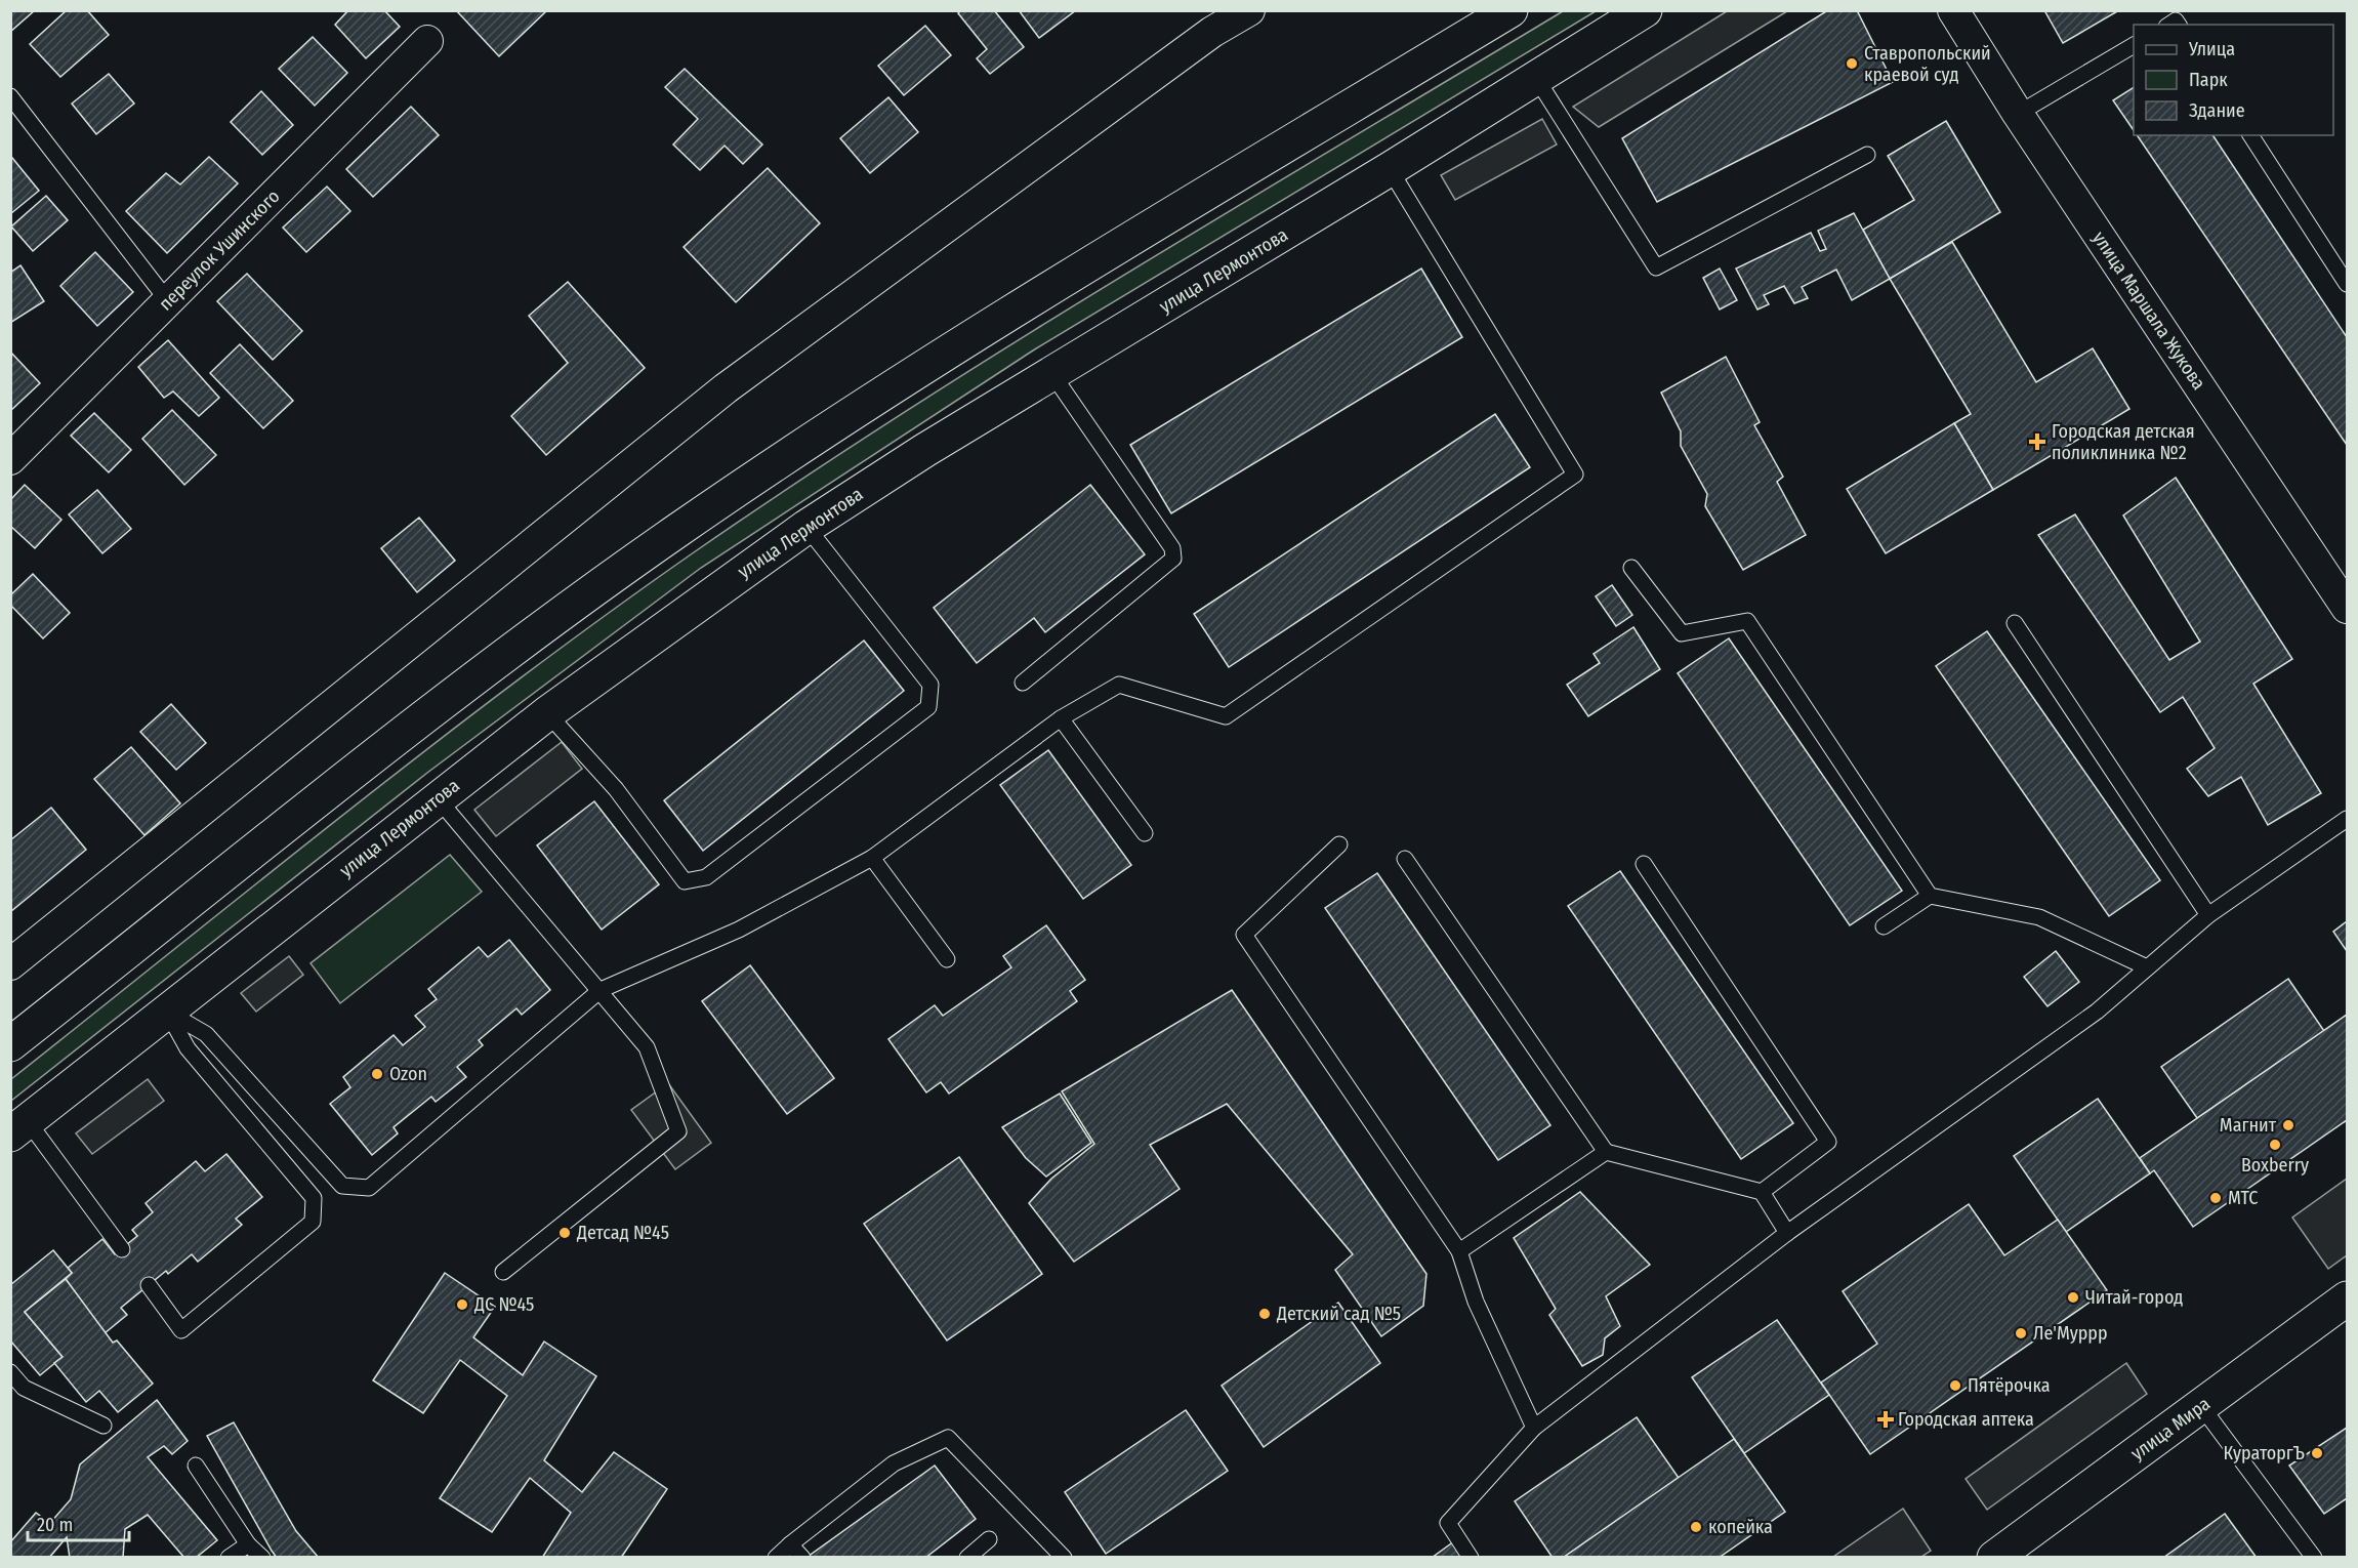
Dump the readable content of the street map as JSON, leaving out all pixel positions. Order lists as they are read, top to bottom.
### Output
{
  "streets": {
    "main road": ["улица Лермонтова", "улица Мира"],
    "street": ["переулок Ушинского", "улица Маршала Жукова"]
  },
  "places": {
    "other": [
      "Ставропольский краевой суд",
      "Ozon",
      "Магнит",
      "Boxberry",
      "МТС",
      "Детсад №45",
      "Читай-город",
      "ДС №45",
      "Детский сад №5",
      "Ле'Муррр",
      "Пятёрочка",
      "КураторгЪ",
      "копейка"
    ],
    "health": ["Городская детская поликлиника №2", "Городская аптека"]
  },
  "legend": ["Улица", "Парк", "Здание"],
  "scale_bar": "20 m"
}
